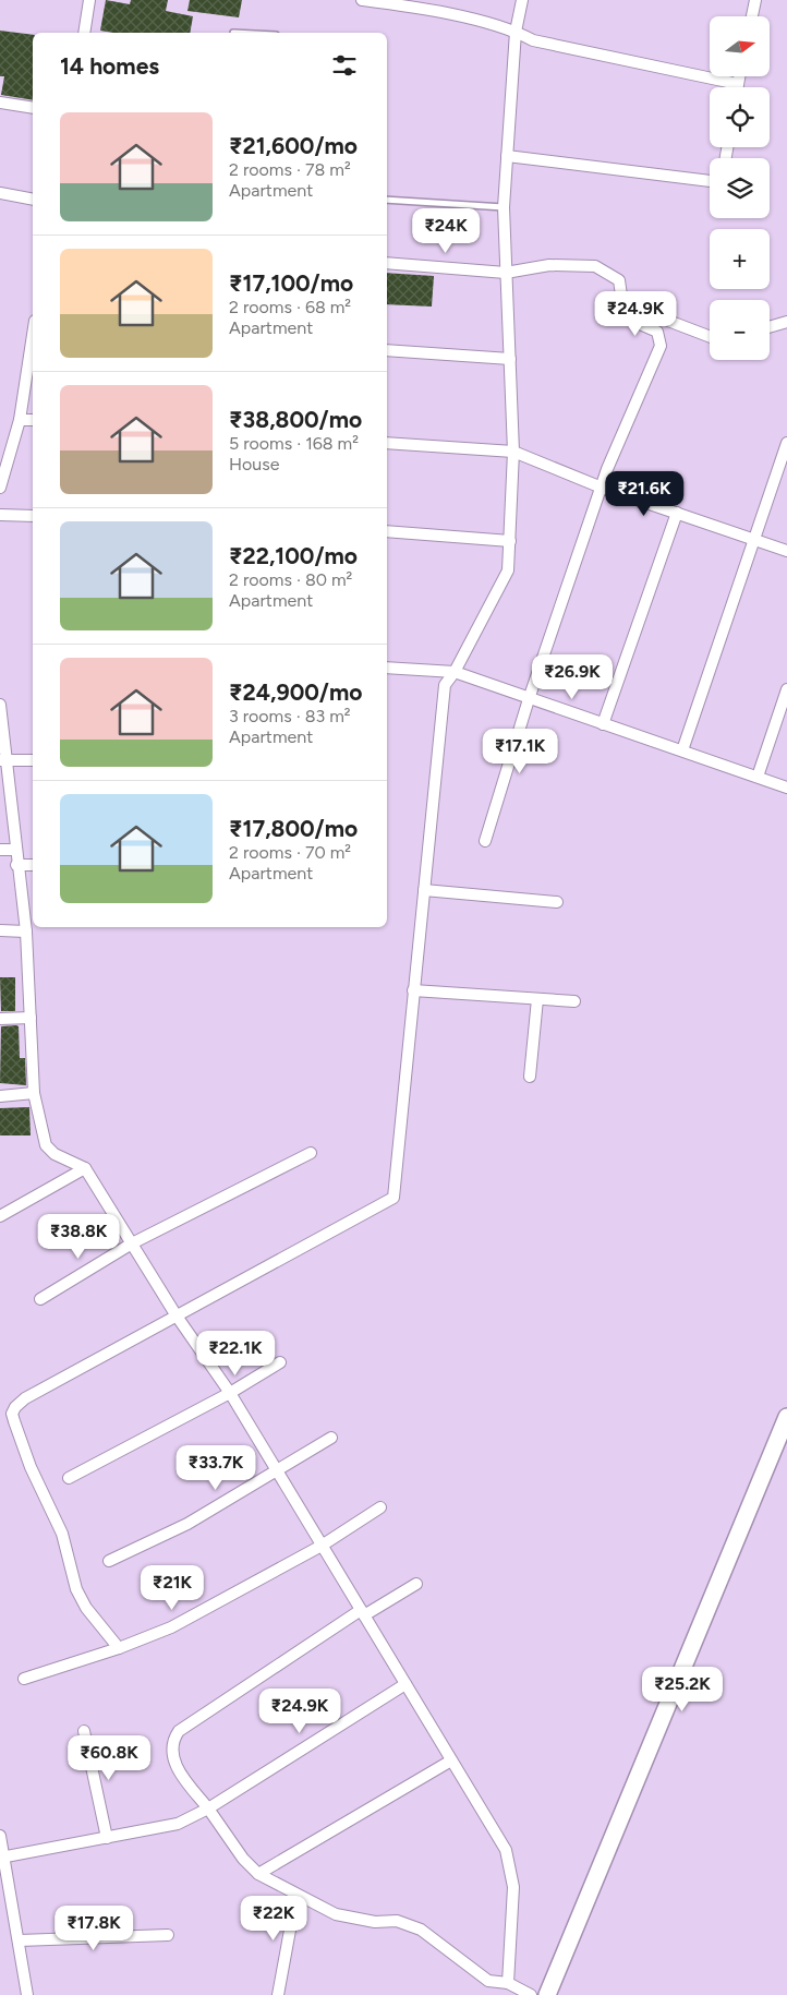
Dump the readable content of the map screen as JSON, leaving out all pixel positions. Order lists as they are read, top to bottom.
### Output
{
  "north": "right",
  "page": {
    "map_buttons": ["+", "−"],
    "heading": "14 homes",
    "list": [
      {
        "name": "₹21,600/mo",
        "note": "2 rooms · 78 m² · Apartment"
      },
      {
        "name": "₹17,100/mo",
        "note": "2 rooms · 68 m² · Apartment"
      },
      {
        "name": "₹38,800/mo",
        "note": "5 rooms · 168 m² · House"
      },
      {
        "name": "₹22,100/mo",
        "note": "2 rooms · 80 m² · Apartment"
      },
      {
        "name": "₹24,900/mo",
        "note": "3 rooms · 83 m² · Apartment"
      },
      {
        "name": "₹17,800/mo",
        "note": "2 rooms · 70 m² · Apartment"
      }
    ],
    "price": [
      "₹24K",
      "₹24.9K",
      "₹21.6K",
      "₹26.9K",
      "₹17.1K",
      "₹38.8K",
      "₹22.1K",
      "₹33.7K",
      "₹21K",
      "₹25.2K",
      "₹24.9K",
      "₹60.8K",
      "₹22K",
      "₹17.8K"
    ]
  }
}
